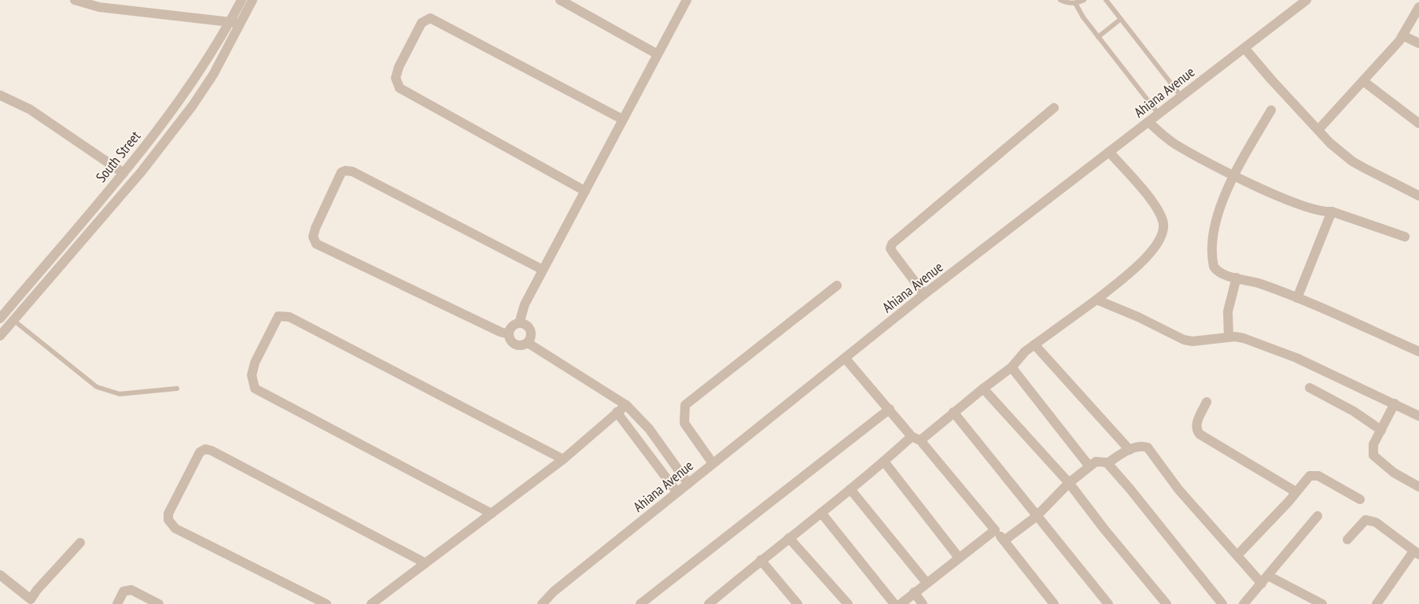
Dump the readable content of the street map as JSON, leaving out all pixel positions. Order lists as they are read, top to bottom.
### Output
{
  "streets": {
    "street": ["Ahiana Avenue", "South Street"]
  }
}
